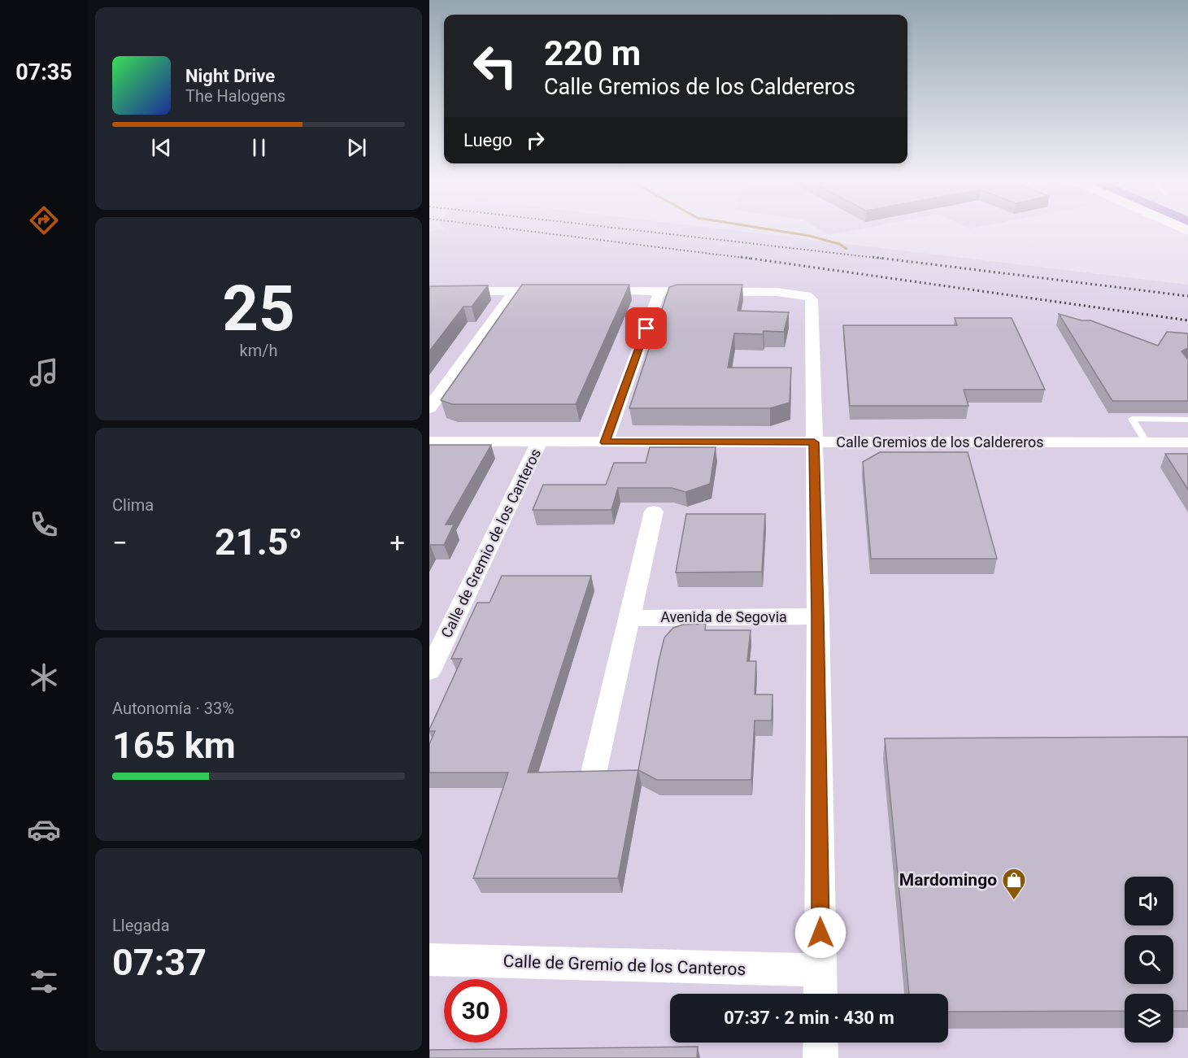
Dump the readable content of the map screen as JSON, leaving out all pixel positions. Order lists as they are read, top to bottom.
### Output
{
  "streets": {
    "street": ["Calle Gremios de los Caldereros", "Calle de Gremio de los Canteros", "Avenida de Segovia"]
  },
  "crossings": [
    ["Calle Gremios de los Caldereros", "Calle de Gremio de los Canteros"]
  ],
  "places": {
    "shop": ["Mardomingo"]
  },
  "page": {
    "tabs": "07:35",
    "turn": ["220 m", "Calle Gremios de los Caldereros"],
    "song": ["Night Drive", "The Halogens"],
    "then": "Luego",
    "tile": [
      ["25", "km/h"],
      "Clima",
      ["Autonomía · 33%", "165 km"],
      ["Llegada", "07:37"]
    ],
    "heat": ["−", "21.5°", "+"],
    "limit": "30",
    "trip": "07:37 · 2 min · 430 m"
  }
}
